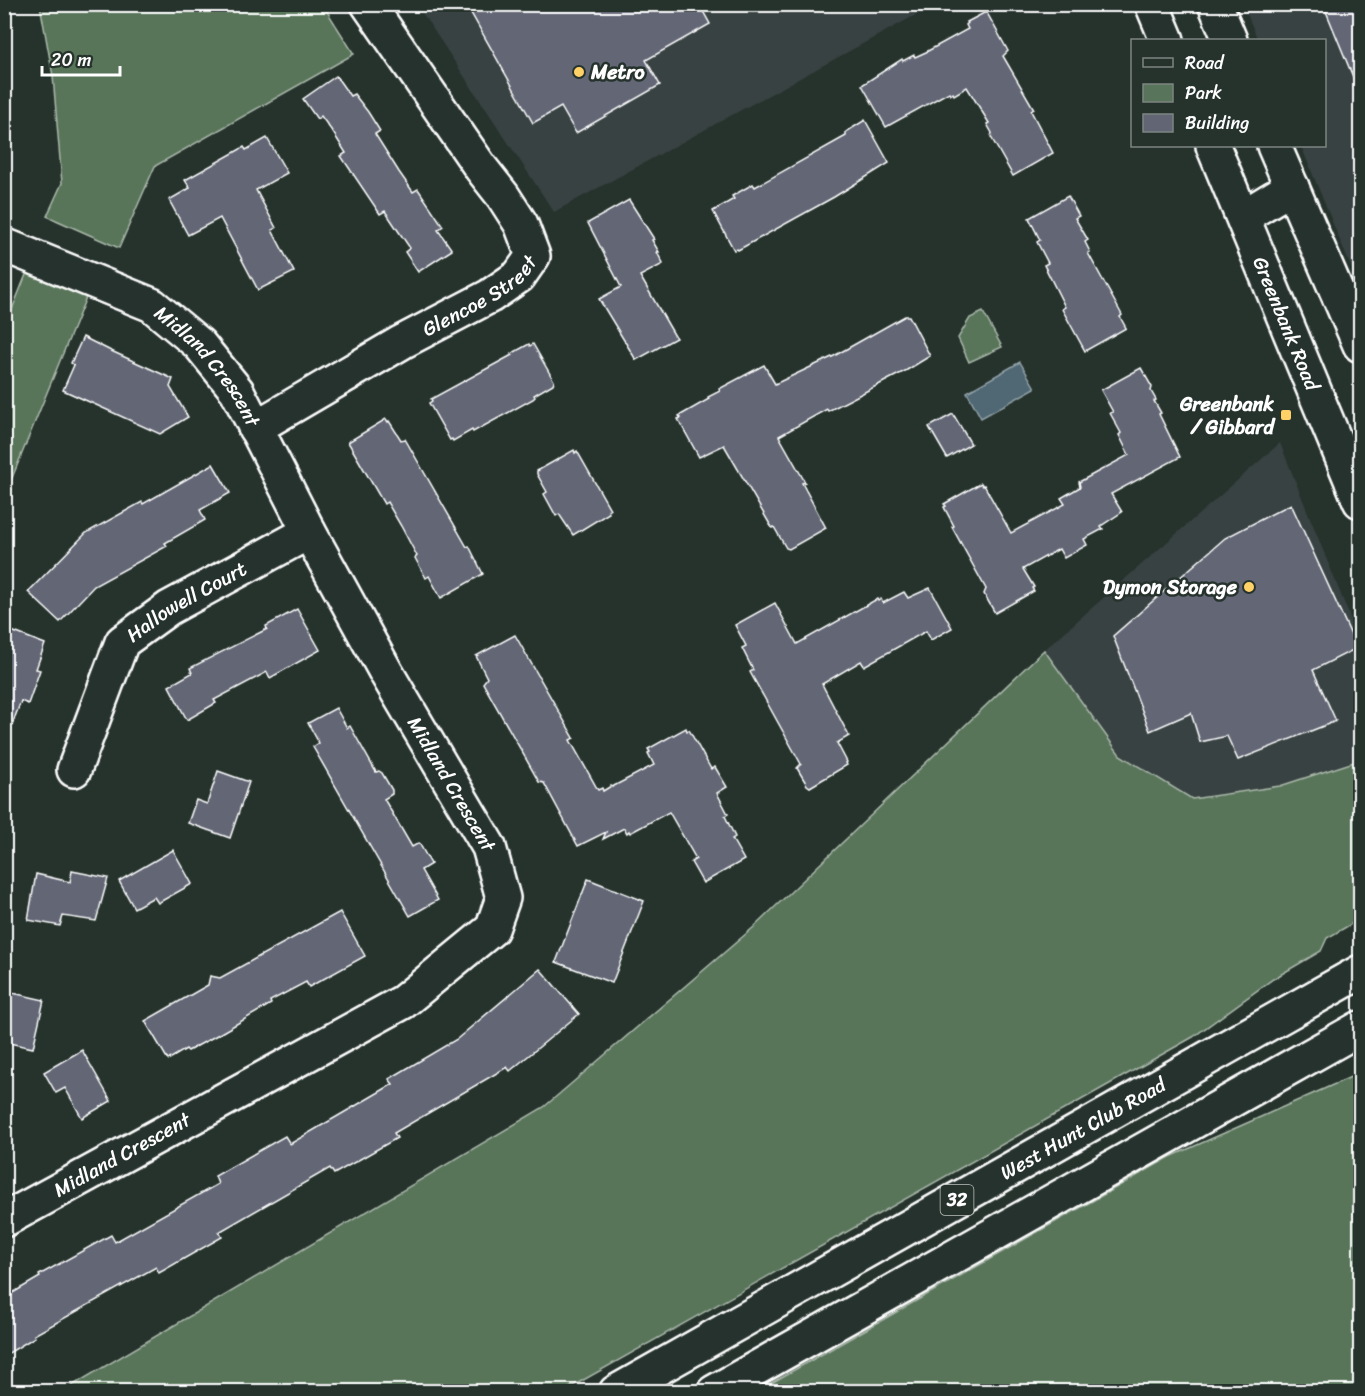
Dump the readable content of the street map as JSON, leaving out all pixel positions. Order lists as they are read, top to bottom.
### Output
{
  "streets": {
    "main road": [
      "Glencoe Street",
      "Greenbank Road",
      "Midland Crescent",
      "Hallowell Court",
      "West Hunt Club Road",
      "32"
    ]
  },
  "crossings": [
    ["Glencoe Street", "Midland Crescent"],
    ["Midland Crescent", "Hallowell Court"]
  ],
  "places": {
    "other": ["Metro", "Dymon Storage"],
    "transit": ["Greenbank / Gibbard"]
  },
  "legend": ["Road", "Park", "Building"],
  "scale_bar": "20 m"
}
